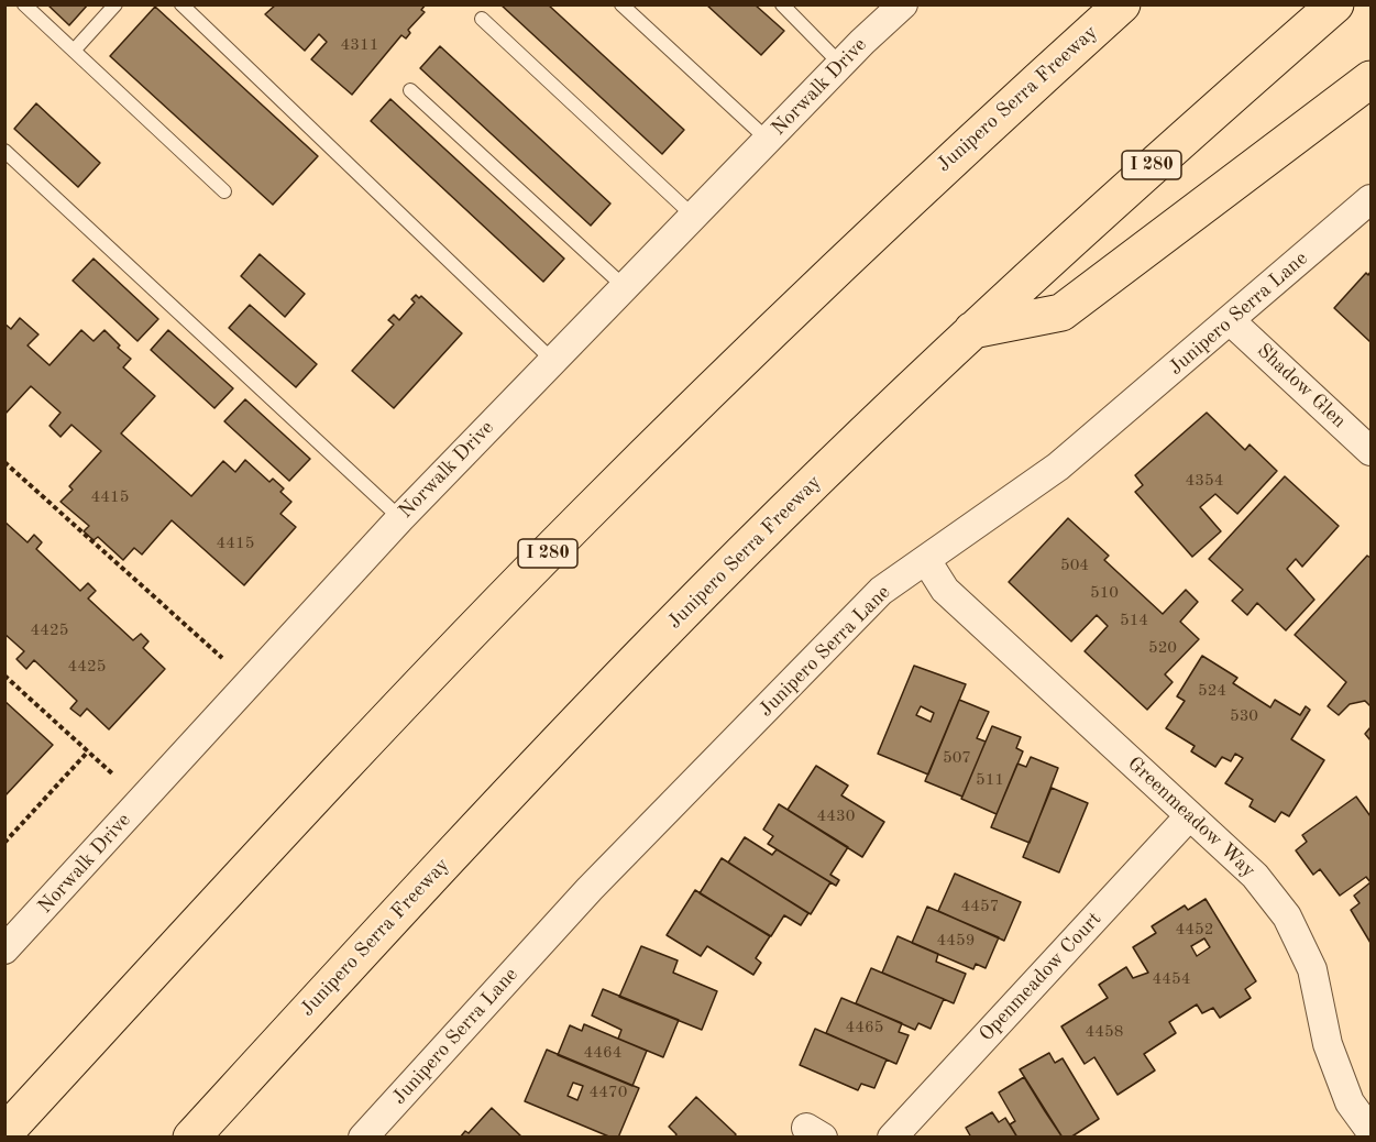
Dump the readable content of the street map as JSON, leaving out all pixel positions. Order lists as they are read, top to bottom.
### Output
{
  "streets": {
    "highway": ["Junipero Serra Freeway", "I 280"],
    "street": [
      "Norwalk Drive",
      "Junipero Serra Lane",
      "Shadow Glen",
      "Greenmeadow Way",
      "Openmeadow Court"
    ]
  },
  "crossings": [
    ["Junipero Serra Lane", "Shadow Glen"],
    ["Junipero Serra Lane", "Greenmeadow Way"],
    ["Greenmeadow Way", "Openmeadow Court"]
  ],
  "house_numbers": [
    "4311",
    "4354",
    "4415",
    "4415",
    "504",
    "510",
    "514",
    "4425",
    "520",
    "4425",
    "524",
    "530",
    "507",
    "511",
    "4430",
    "4457",
    "4452",
    "4459",
    "4454",
    "4465",
    "4458",
    "4464",
    "4470"
  ]
}
